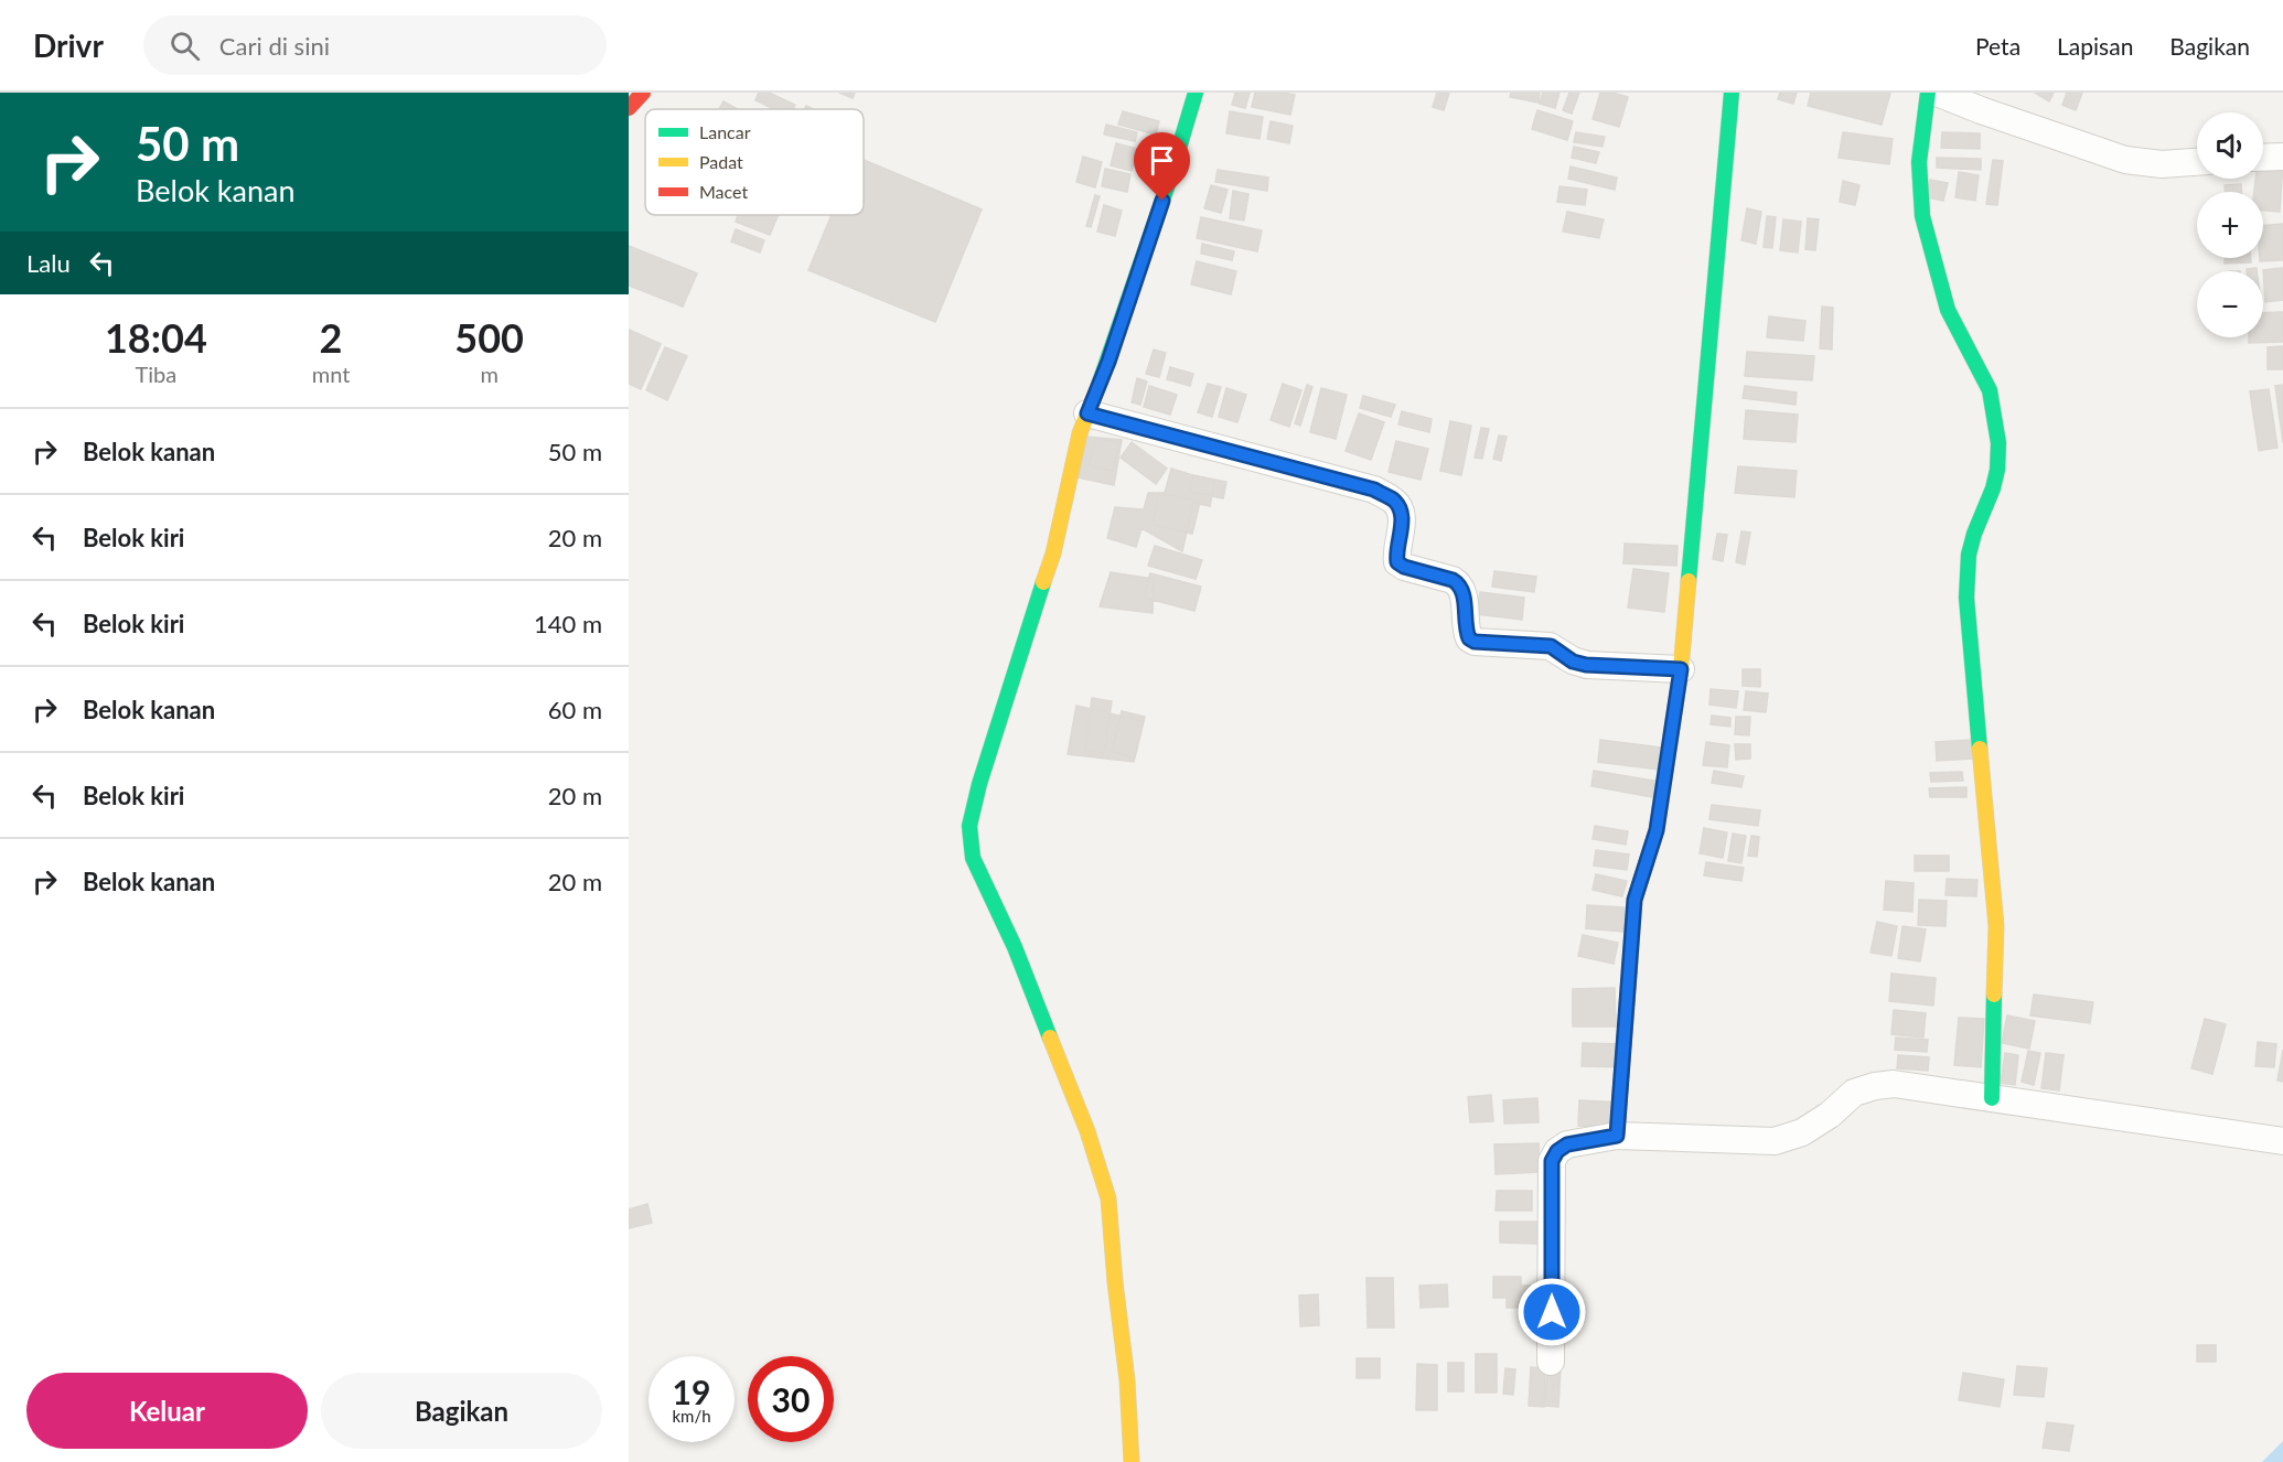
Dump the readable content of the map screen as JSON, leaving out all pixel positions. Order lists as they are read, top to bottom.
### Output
{
  "legend": ["Lancar", "Padat", "Macet"],
  "page": {
    "header": "Drivr",
    "search": "Cari di sini",
    "nav": ["Peta", "Lapisan", "Bagikan"],
    "turn": ["50 m", "Belok kanan"],
    "map_buttons": ["+", "−"],
    "then": "Lalu",
    "eta": [
      "18:04",
      "Tiba",
      "2",
      "mnt",
      "500",
      "m"
    ],
    "list": [
      {
        "name": "Belok kanan",
        "value": "50 m"
      },
      {
        "name": "Belok kiri",
        "value": "20 m"
      },
      {
        "name": "Belok kiri",
        "value": "140 m"
      },
      {
        "name": "Belok kanan",
        "value": "60 m"
      },
      {
        "name": "Belok kiri",
        "value": "20 m"
      },
      {
        "name": "Belok kanan",
        "value": "20 m"
      }
    ],
    "speed": "19 km/h",
    "limit": "30",
    "buttons": ["Keluar", "Bagikan"]
  }
}
